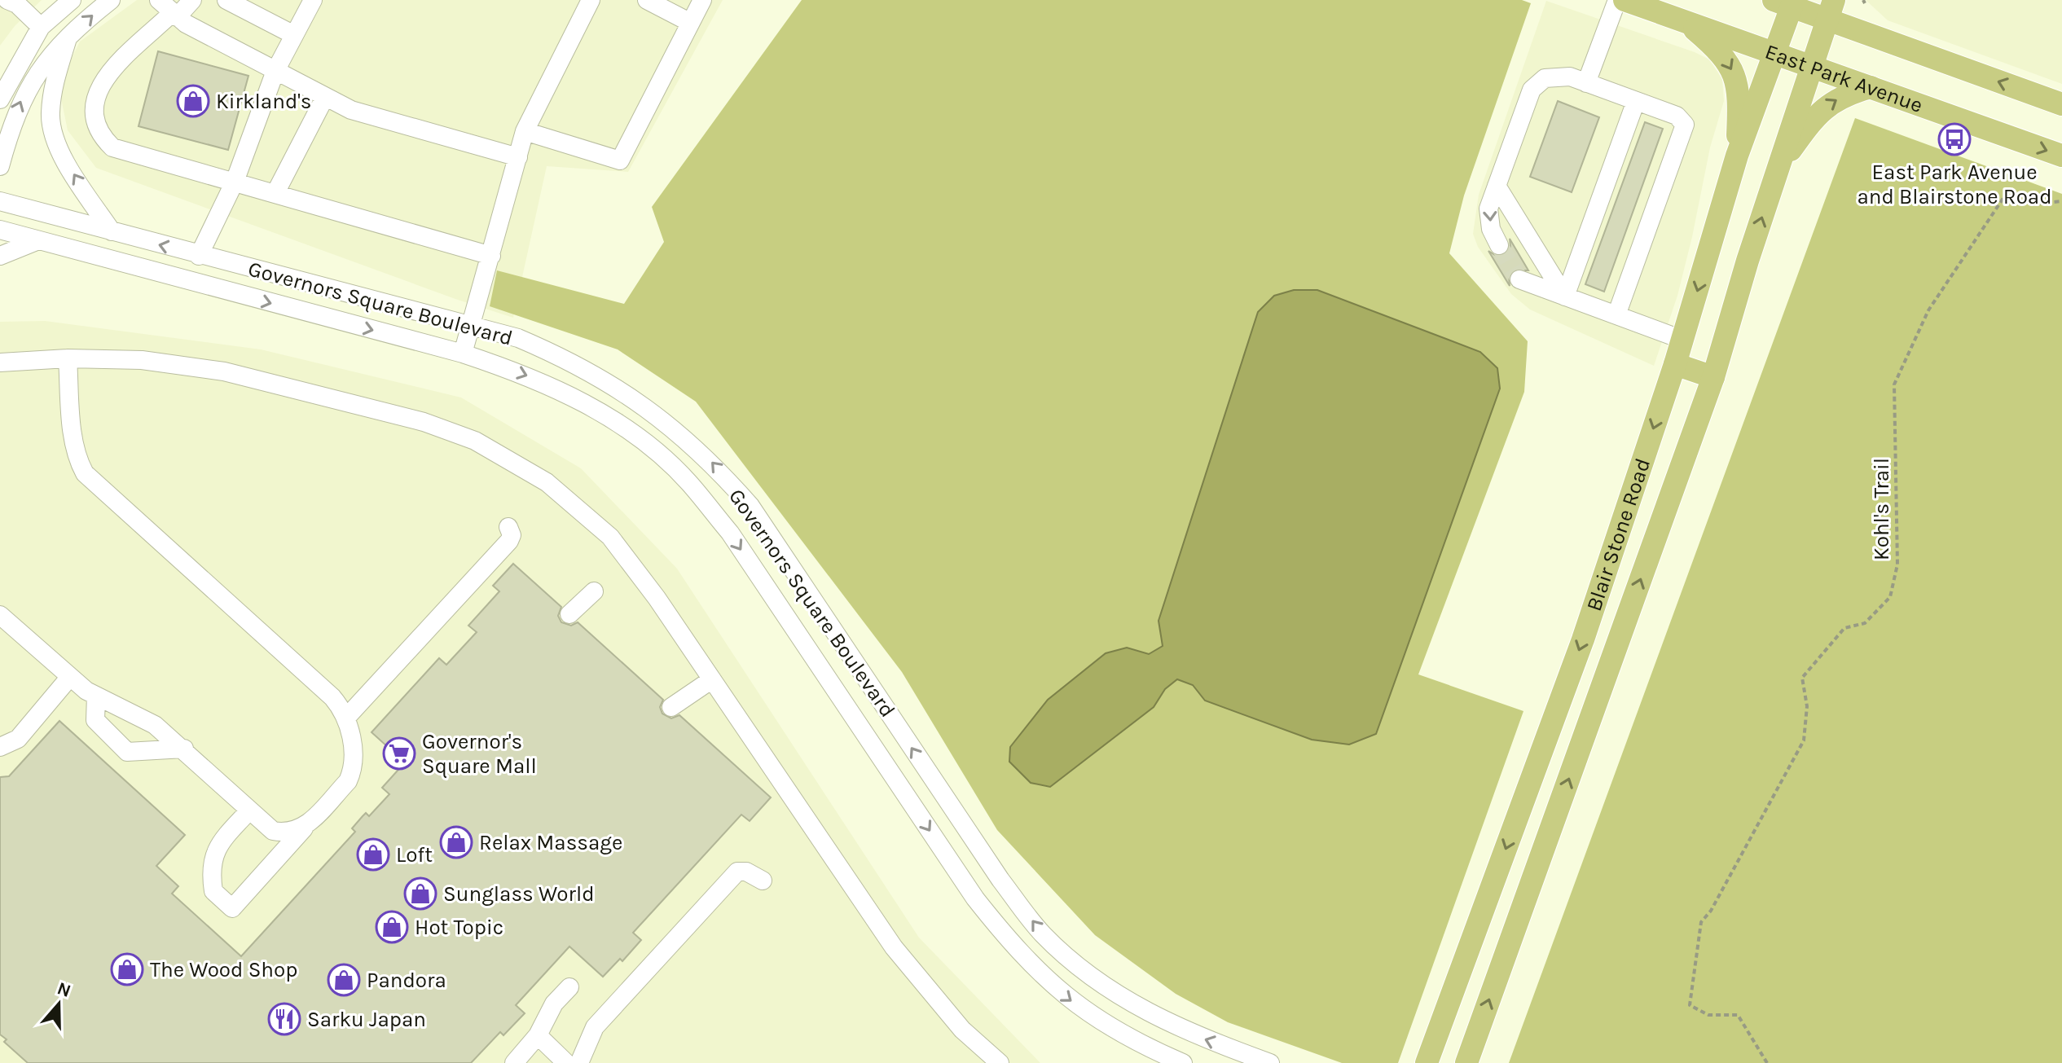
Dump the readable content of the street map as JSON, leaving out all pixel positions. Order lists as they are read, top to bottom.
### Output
{
  "streets": {
    "main road": ["East Park Avenue", "Blair Stone Road"],
    "street": ["Governors Square Boulevard"],
    "path": ["Kohl's Trail"]
  },
  "crossings": [
    ["East Park Avenue", "Blair Stone Road"]
  ],
  "places": {
    "shop": [
      "Kirkland's",
      "Relax Massage",
      "Loft",
      "Sunglass World",
      "Hot Topic",
      "The Wood Shop",
      "Pandora"
    ],
    "bus stop": ["East Park Avenue and Blairstone Road"],
    "supermarket": ["Governor's Square Mall"],
    "restaurant": ["Sarku Japan"]
  },
  "north": "top"
}
